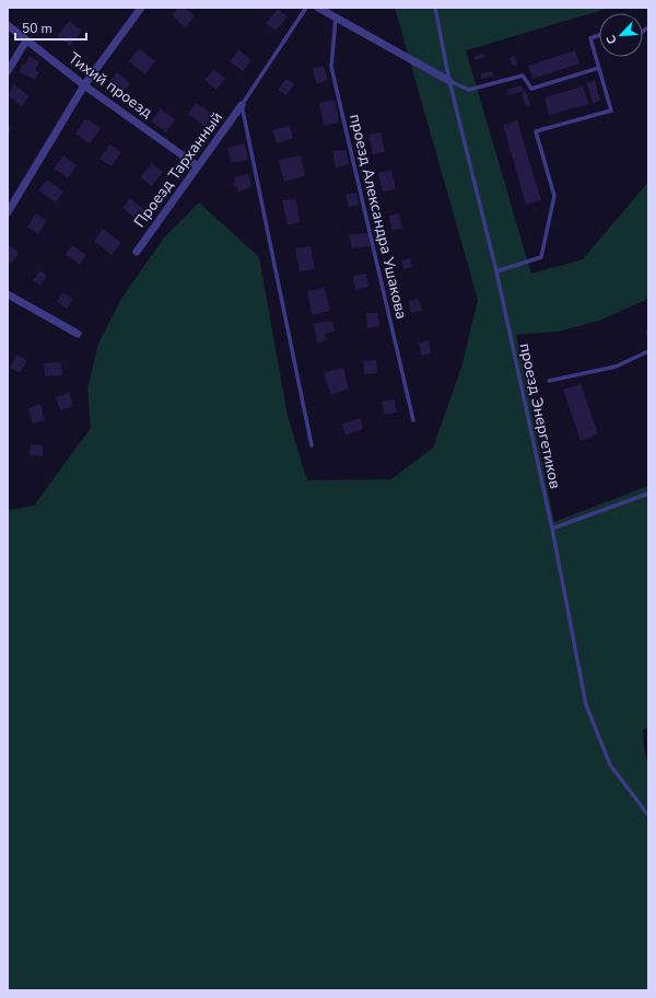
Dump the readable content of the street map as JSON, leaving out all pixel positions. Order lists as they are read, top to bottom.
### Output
{
  "streets": {
    "street": ["Тихий проезд", "Проезд Тарханный"],
    "lane": ["проезд Александра Ушакова", "проезд Энергетиков"]
  },
  "crossings": [
    ["Тихий проезд", "Проезд Тарханный"]
  ],
  "scale_bar": "50 m",
  "north": "bottom left"
}
